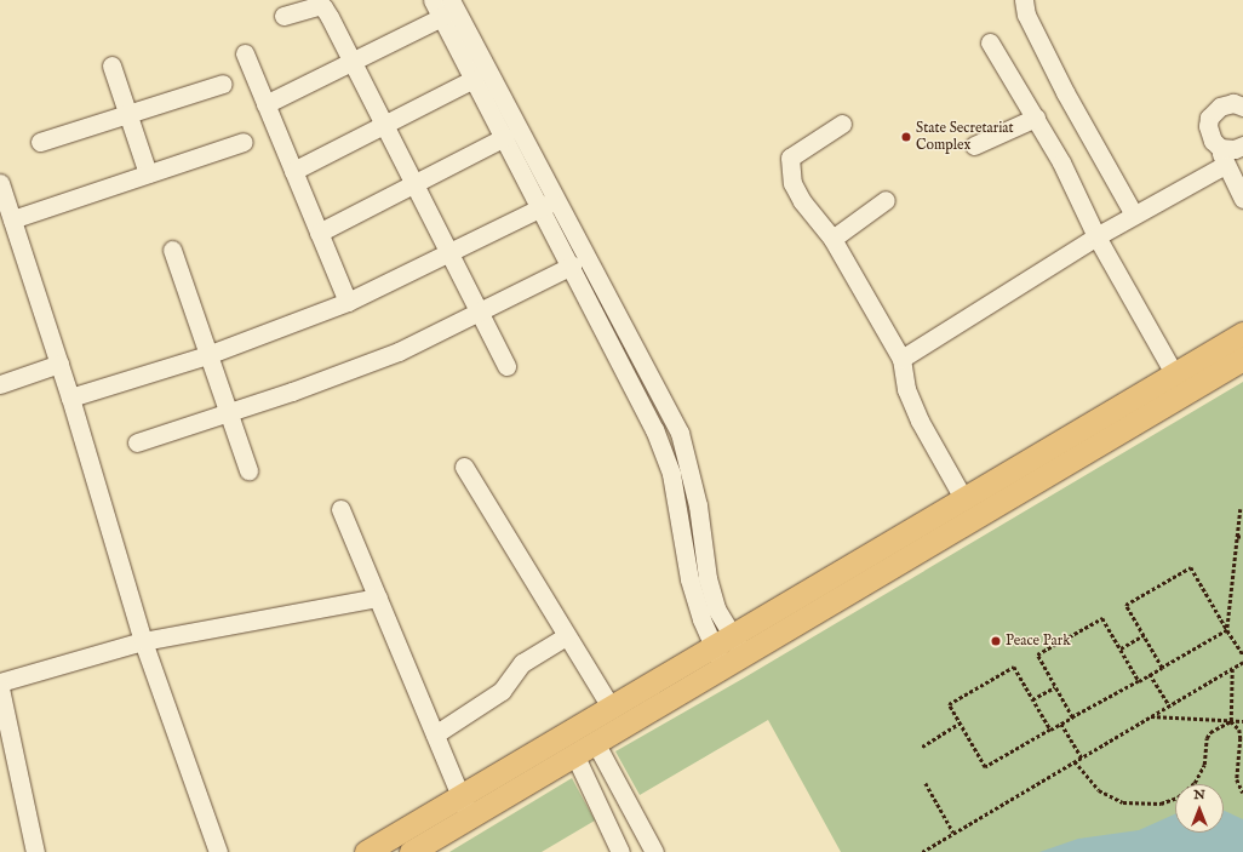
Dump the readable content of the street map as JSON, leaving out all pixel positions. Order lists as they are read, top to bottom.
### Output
{
  "places": ["State Secretariat Complex", "Peace Park"],
  "north": "top"
}
